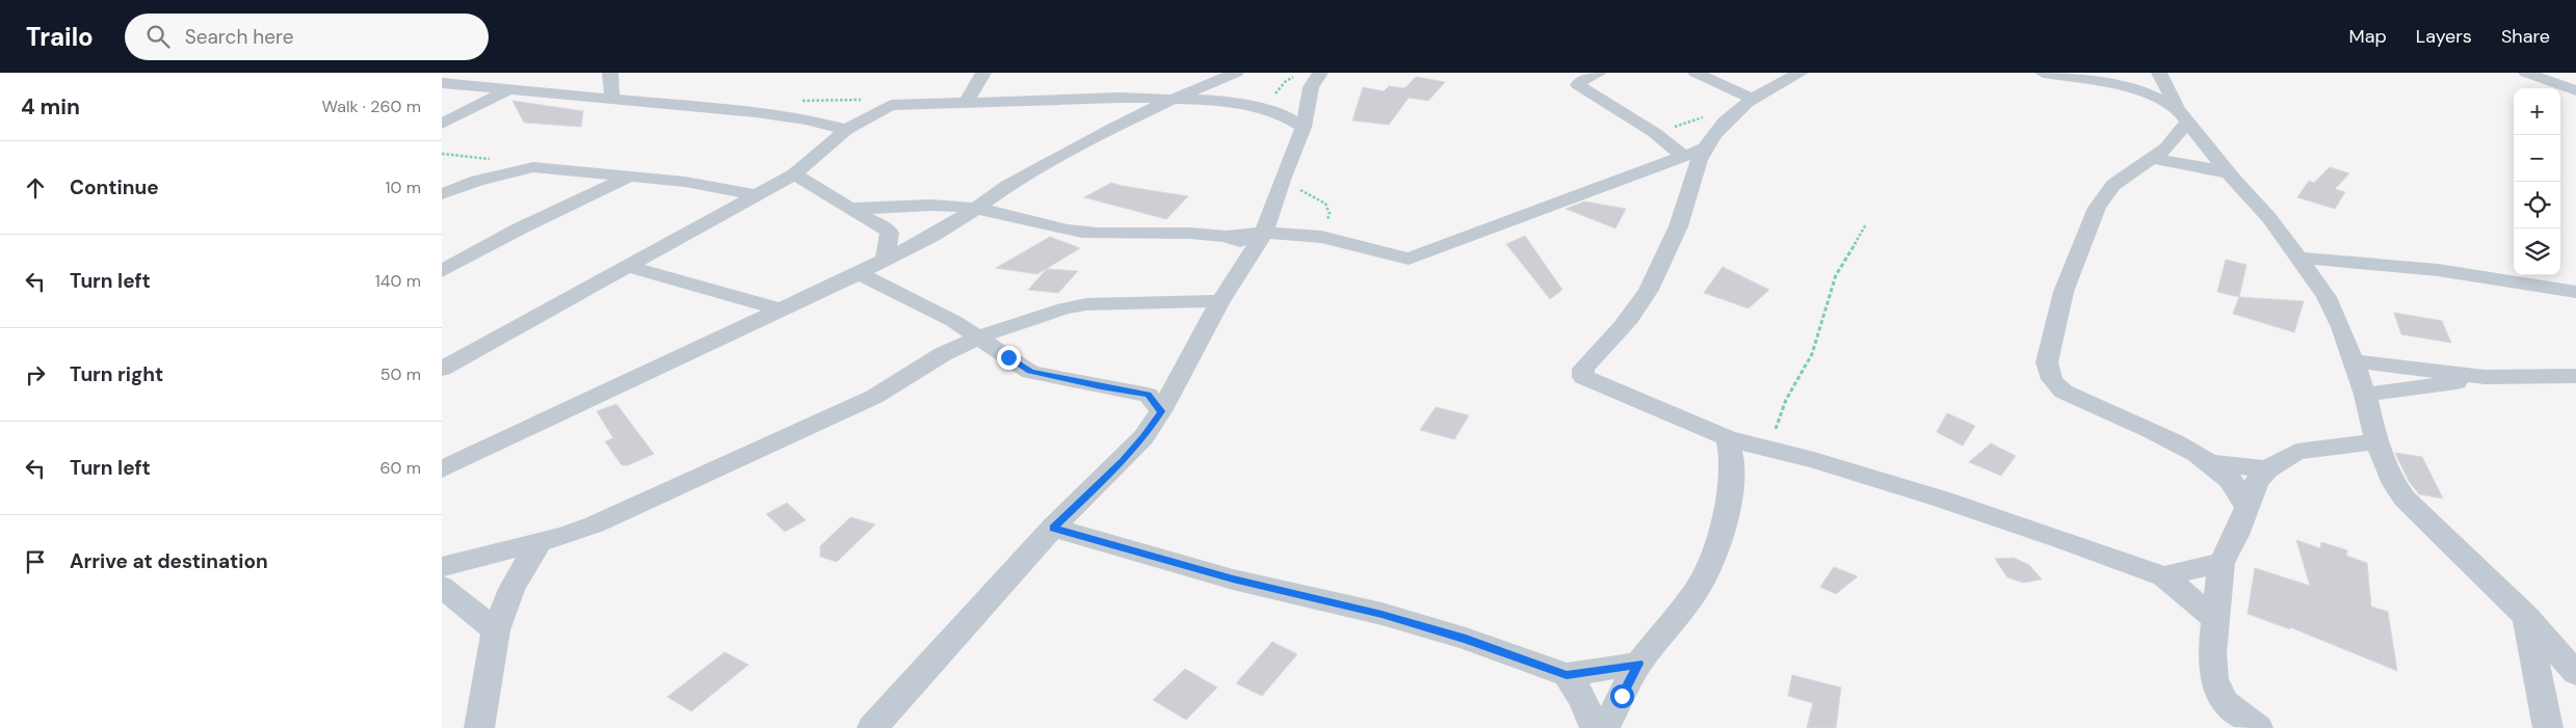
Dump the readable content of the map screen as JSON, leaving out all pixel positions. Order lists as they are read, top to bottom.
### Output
{
  "page": {
    "header": "Trailo",
    "search": "Search here",
    "nav": ["Map", "Layers", "Share"],
    "heading": ["4 min", "Walk · 260 m"],
    "map_buttons": ["+", "−"],
    "list": [
      ["Continue", "10 m"],
      ["Turn left", "140 m"],
      ["Turn right", "50 m"],
      ["Turn left", "60 m"],
      "Arrive at destination"
    ]
  }
}
